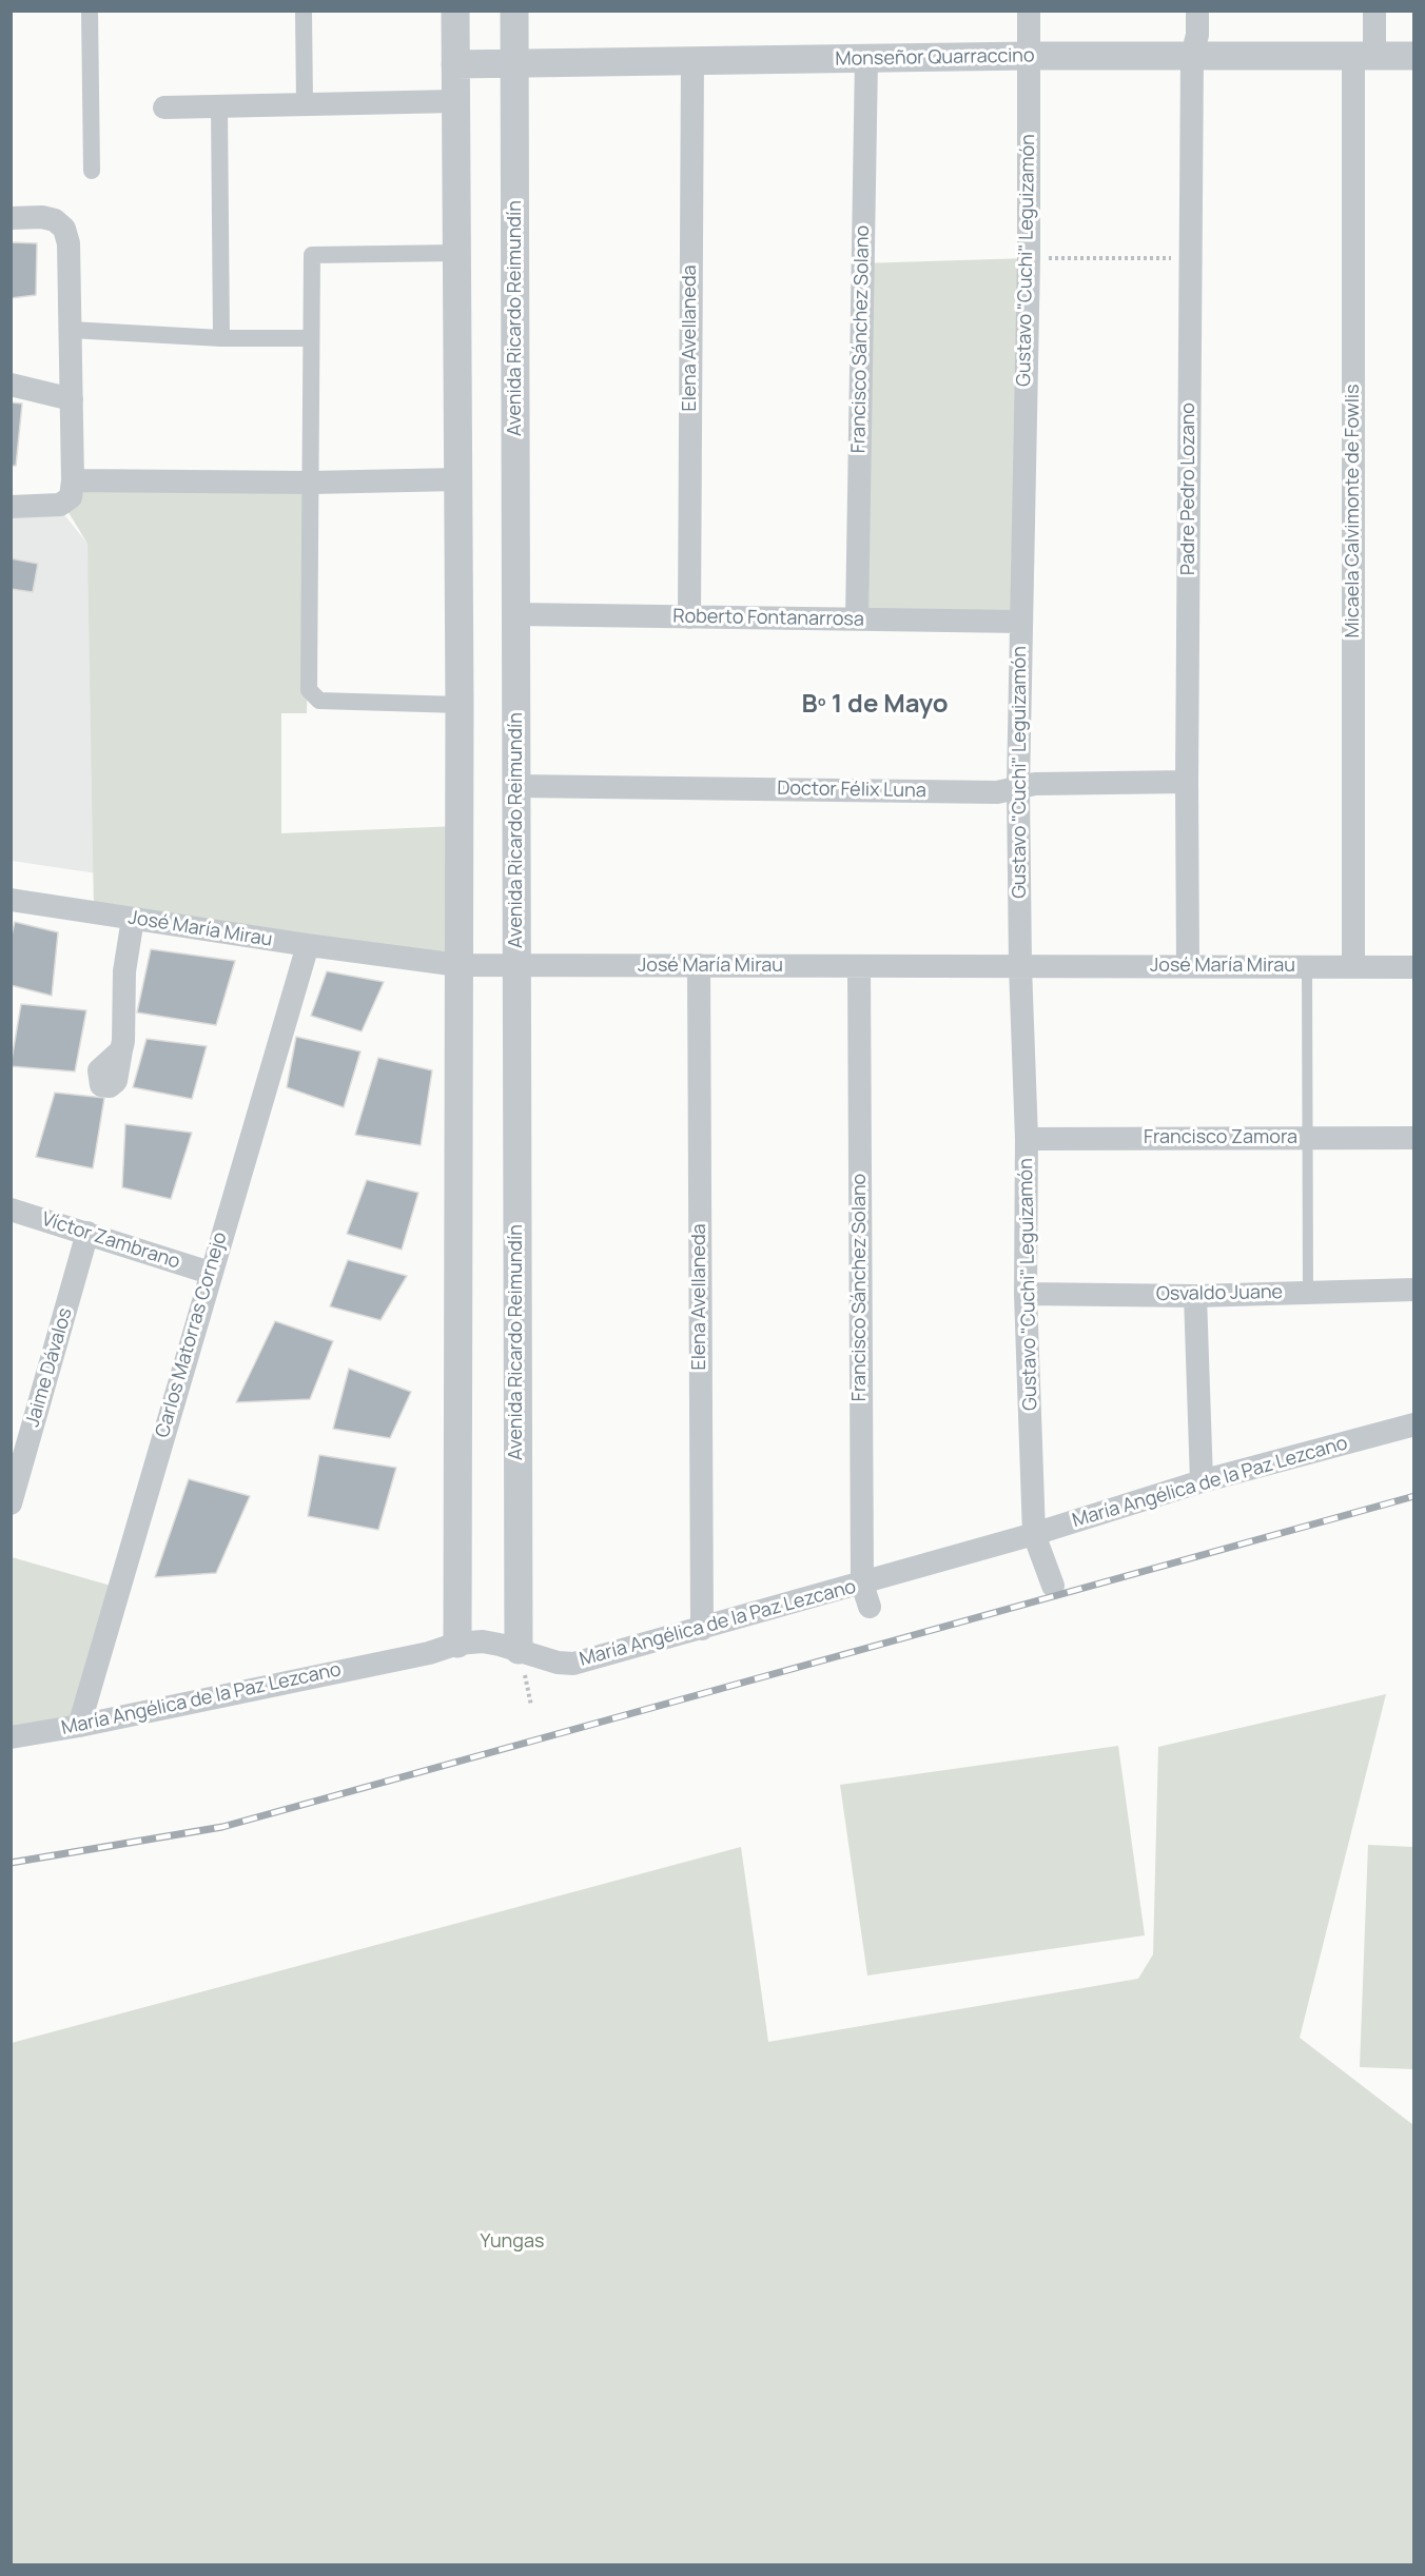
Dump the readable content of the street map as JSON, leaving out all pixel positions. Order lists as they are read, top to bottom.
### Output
{
  "streets": {
    "street": [
      "Monseñor Quarraccino",
      "Gustavo \"Cuchi\" Leguizamón",
      "Avenida Ricardo Reimundín",
      "Elena Avellaneda",
      "Francisco Sánchez Solano",
      "Padre Pedro Lozano",
      "Micaela Calvimonte de Fowlis",
      "Roberto Fontanarrosa",
      "Doctor Félix Luna",
      "José María Mirau",
      "Francisco Zamora",
      "Víctor Zambrano",
      "Osvaldo Juane",
      "Carlos Matorras Cornejo",
      "Jaime Dávalos",
      "María Angélica de la Paz Lezcano"
    ]
  },
  "crossings": [
    ["Monseñor Quarraccino", "Gustavo \"Cuchi\" Leguizamón"],
    ["Monseñor Quarraccino", "Avenida Ricardo Reimundín"],
    ["Monseñor Quarraccino", "Elena Avellaneda"],
    ["Monseñor Quarraccino", "Francisco Sánchez Solano"],
    ["Monseñor Quarraccino", "Padre Pedro Lozano"],
    ["Monseñor Quarraccino", "Micaela Calvimonte de Fowlis"],
    ["Gustavo \"Cuchi\" Leguizamón", "Roberto Fontanarrosa"],
    ["Gustavo \"Cuchi\" Leguizamón", "Doctor Félix Luna"],
    ["Gustavo \"Cuchi\" Leguizamón", "José María Mirau"],
    ["Gustavo \"Cuchi\" Leguizamón", "Francisco Zamora"],
    ["Gustavo \"Cuchi\" Leguizamón", "Osvaldo Juane"],
    ["Gustavo \"Cuchi\" Leguizamón", "María Angélica de la Paz Lezcano"],
    ["Avenida Ricardo Reimundín", "Roberto Fontanarrosa"],
    ["Avenida Ricardo Reimundín", "Doctor Félix Luna"],
    ["Avenida Ricardo Reimundín", "José María Mirau"],
    ["Avenida Ricardo Reimundín", "María Angélica de la Paz Lezcano"],
    ["Elena Avellaneda", "Roberto Fontanarrosa"],
    ["Elena Avellaneda", "José María Mirau"],
    ["Elena Avellaneda", "María Angélica de la Paz Lezcano"],
    ["Francisco Sánchez Solano", "Roberto Fontanarrosa"],
    ["Francisco Sánchez Solano", "José María Mirau"],
    ["Francisco Sánchez Solano", "María Angélica de la Paz Lezcano"],
    ["Padre Pedro Lozano", "Doctor Félix Luna"],
    ["Padre Pedro Lozano", "José María Mirau"],
    ["Micaela Calvimonte de Fowlis", "José María Mirau"],
    ["José María Mirau", "Carlos Matorras Cornejo"],
    ["Víctor Zambrano", "Carlos Matorras Cornejo"],
    ["Víctor Zambrano", "Jaime Dávalos"],
    ["Carlos Matorras Cornejo", "María Angélica de la Paz Lezcano"]
  ],
  "districts": ["Bº 1 de Mayo"],
  "parks": ["Yungas"]
}
